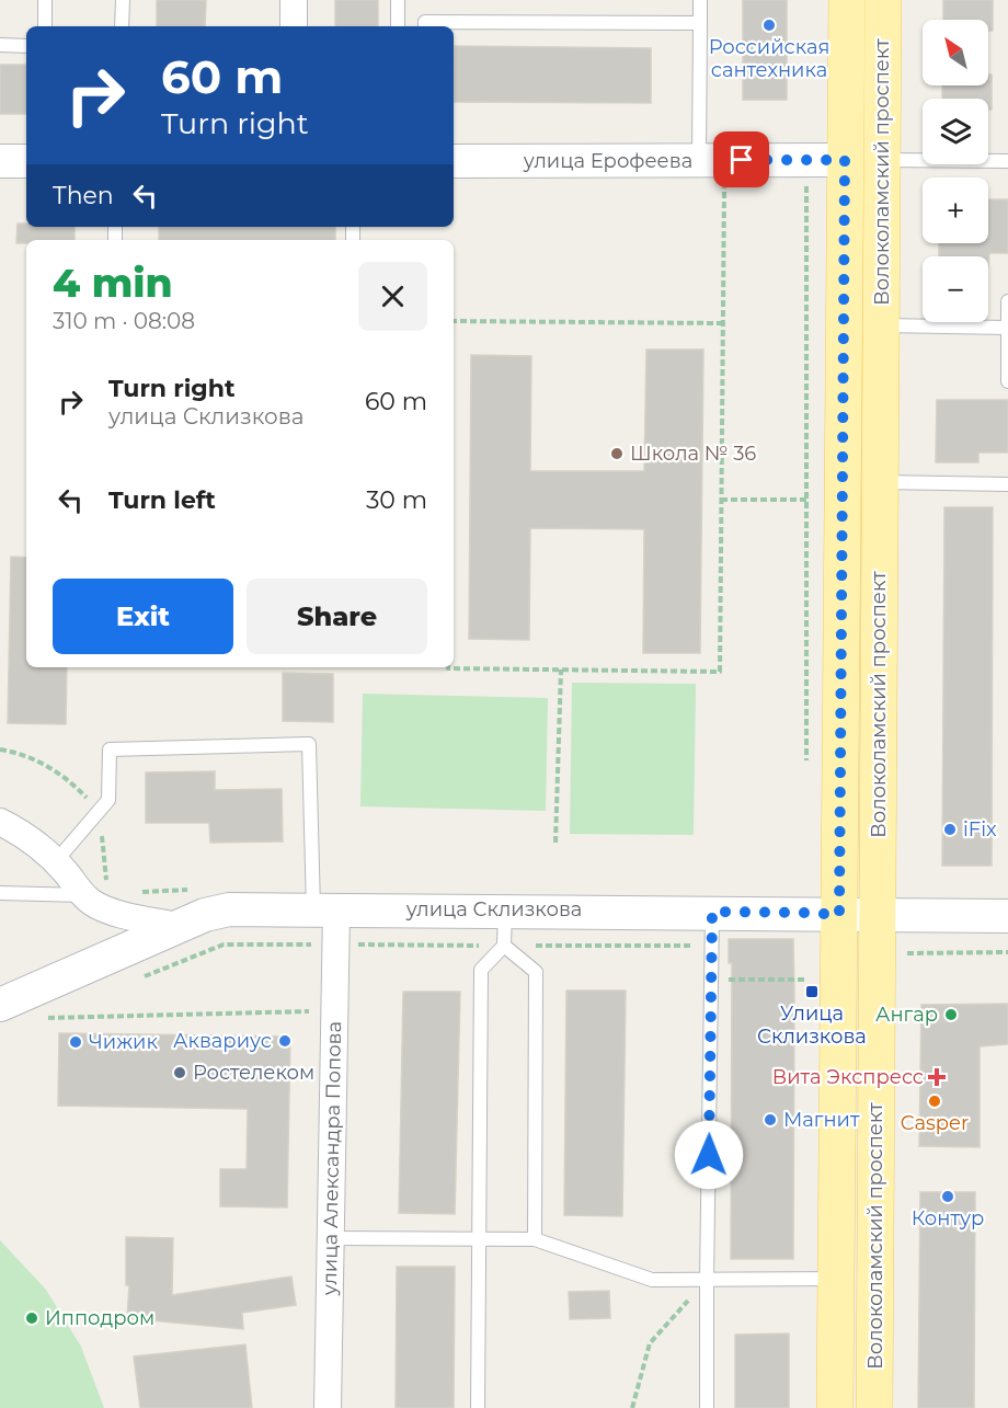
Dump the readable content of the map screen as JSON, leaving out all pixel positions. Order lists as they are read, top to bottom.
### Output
{
  "streets": {
    "main road": ["Волоколамский проспект"],
    "street": ["улица Ерофеева", "улица Склизкова", "улица Александра Попова"]
  },
  "crossings": [
    ["улица Ерофеева", "Волоколамский проспект"],
    ["Волоколамский проспект", "улица Склизкова"],
    ["улица Склизкова", "улица Александра Попова"]
  ],
  "places": {
    "other": [
      "Российская сантехника",
      "Школа № 36",
      "iFix",
      "Ангар",
      "Аквариус",
      "Чижик",
      "Ростелеком",
      "Casper",
      "Магнит",
      "Контур",
      "Ипподром"
    ],
    "transit": ["Улица Склизкова"],
    "health": ["Вита Экспресс"]
  },
  "north": "top left",
  "page": {
    "map_buttons": ["+", "−"],
    "turn": ["60 m", "Turn right"],
    "then": "Then",
    "heading": ["4 min", "310 m · 08:08"],
    "list": [
      {
        "name": "Turn right",
        "note": "улица Склизкова",
        "value": "60 m"
      },
      {
        "name": "Turn left",
        "value": "30 m"
      }
    ],
    "buttons": ["Exit", "Share"]
  }
}
